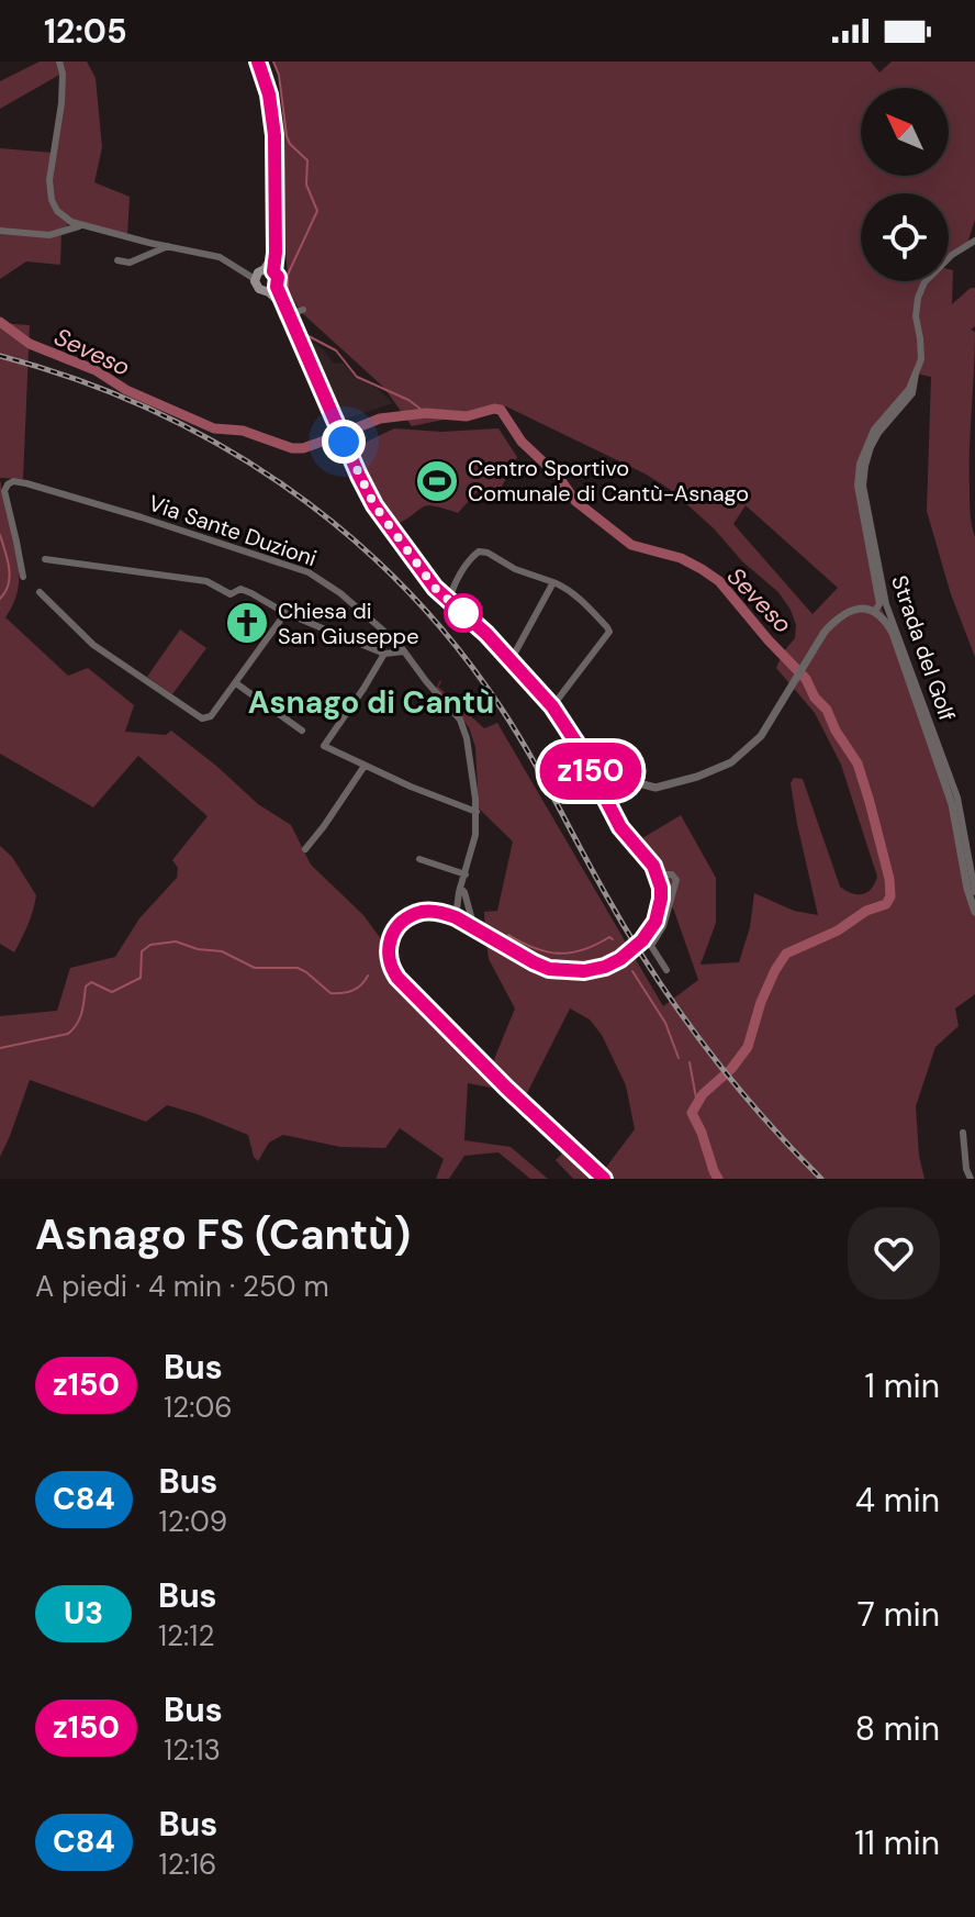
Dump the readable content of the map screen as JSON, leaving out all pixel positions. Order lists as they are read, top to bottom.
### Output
{
  "streets": {
    "street": ["Via Sante Duzioni", "Strada del Golf"]
  },
  "districts": ["Asnago di Cantù"],
  "water": ["Seveso"],
  "places": {
    "sports": ["Centro Sportivo Comunale di Cantù-Asnago"],
    "church": ["Chiesa di San Giuseppe"]
  },
  "lines": ["bus line z150"],
  "north": "top left",
  "page": {
    "status": "12:05",
    "on_map": "z150",
    "heading": ["Asnago FS (Cantù)", "A piedi · 4 min · 250 m"],
    "list": [
      {
        "mark": "z150",
        "name": "Bus",
        "note": "12:06",
        "value": "1 min"
      },
      {
        "mark": "C84",
        "name": "Bus",
        "note": "12:09",
        "value": "4 min"
      },
      {
        "mark": "U3",
        "name": "Bus",
        "note": "12:12",
        "value": "7 min"
      },
      {
        "mark": "z150",
        "name": "Bus",
        "note": "12:13",
        "value": "8 min"
      },
      {
        "mark": "C84",
        "name": "Bus",
        "note": "12:16",
        "value": "11 min"
      }
    ]
  }
}
